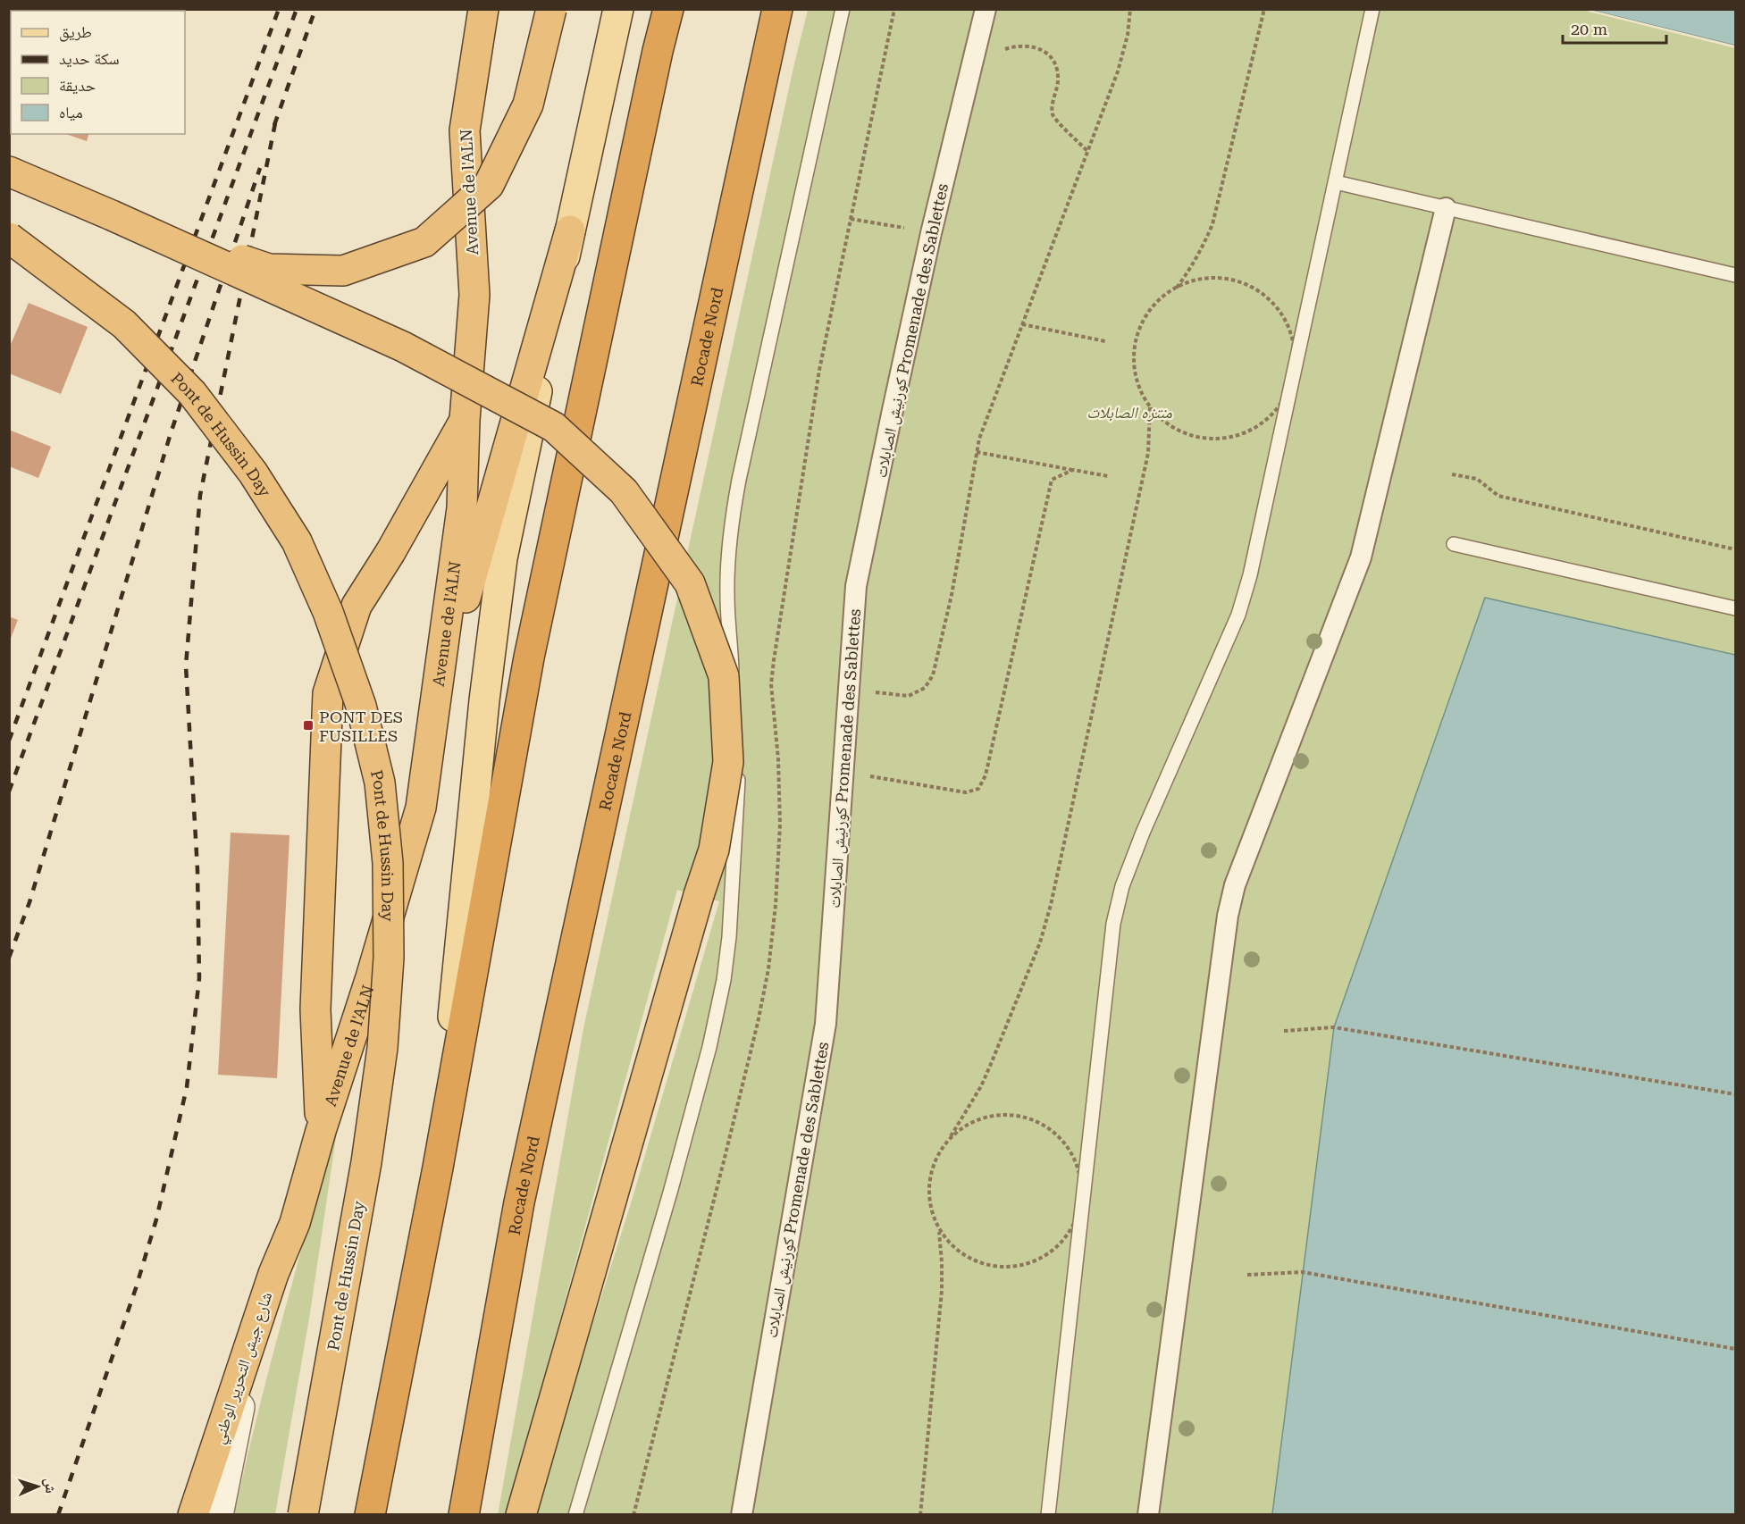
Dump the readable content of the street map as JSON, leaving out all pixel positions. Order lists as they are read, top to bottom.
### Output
{
  "streets": {
    "highway": [
      "Avenue de l'ALN",
      "Rocade Nord",
      "Pont de Hussin Day",
      "شارع جيش التحرير الوطني"
    ],
    "street": ["كورنيش الصابلات Promenade des Sablettes"]
  },
  "crossings": [
    ["Avenue de l'ALN", "شارع جيش التحرير الوطني"]
  ],
  "parks": ["منتزه الصابلات"],
  "places": {
    "transit": ["PONT DES FUSILLES"]
  },
  "legend": [
    "طريق",
    "سكة حديد",
    "حديقة",
    "مياه"
  ],
  "scale_bar": "20 m",
  "north": "right"
}
